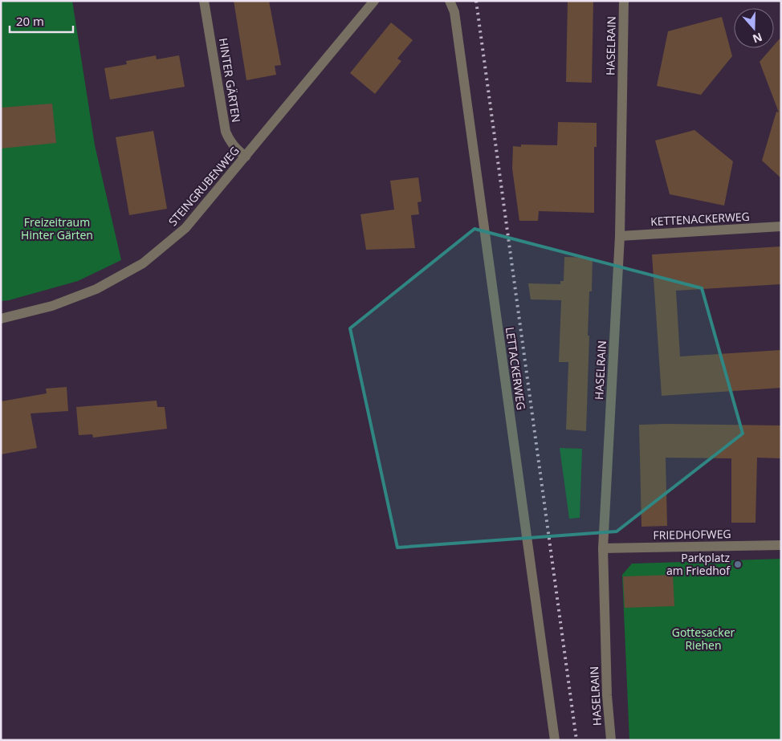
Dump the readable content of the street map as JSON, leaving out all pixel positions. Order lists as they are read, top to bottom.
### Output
{
  "streets": {
    "street": [
      "HASELRAIN",
      "HINTER GÄRTEN",
      "STEINGRUBENWEG",
      "KETTENACKERWEG",
      "LETTACKERWEG",
      "FRIEDHOFWEG"
    ]
  },
  "crossings": [
    ["HASELRAIN", "KETTENACKERWEG"],
    ["HASELRAIN", "FRIEDHOFWEG"],
    ["HINTER GÄRTEN", "STEINGRUBENWEG"]
  ],
  "parks": ["Freizeitraum Hinter Gärten", "Gottesacker Riehen"],
  "places": ["Parkplatz am Friedhof"],
  "scale_bar": "20 m",
  "north": "bottom"
}
